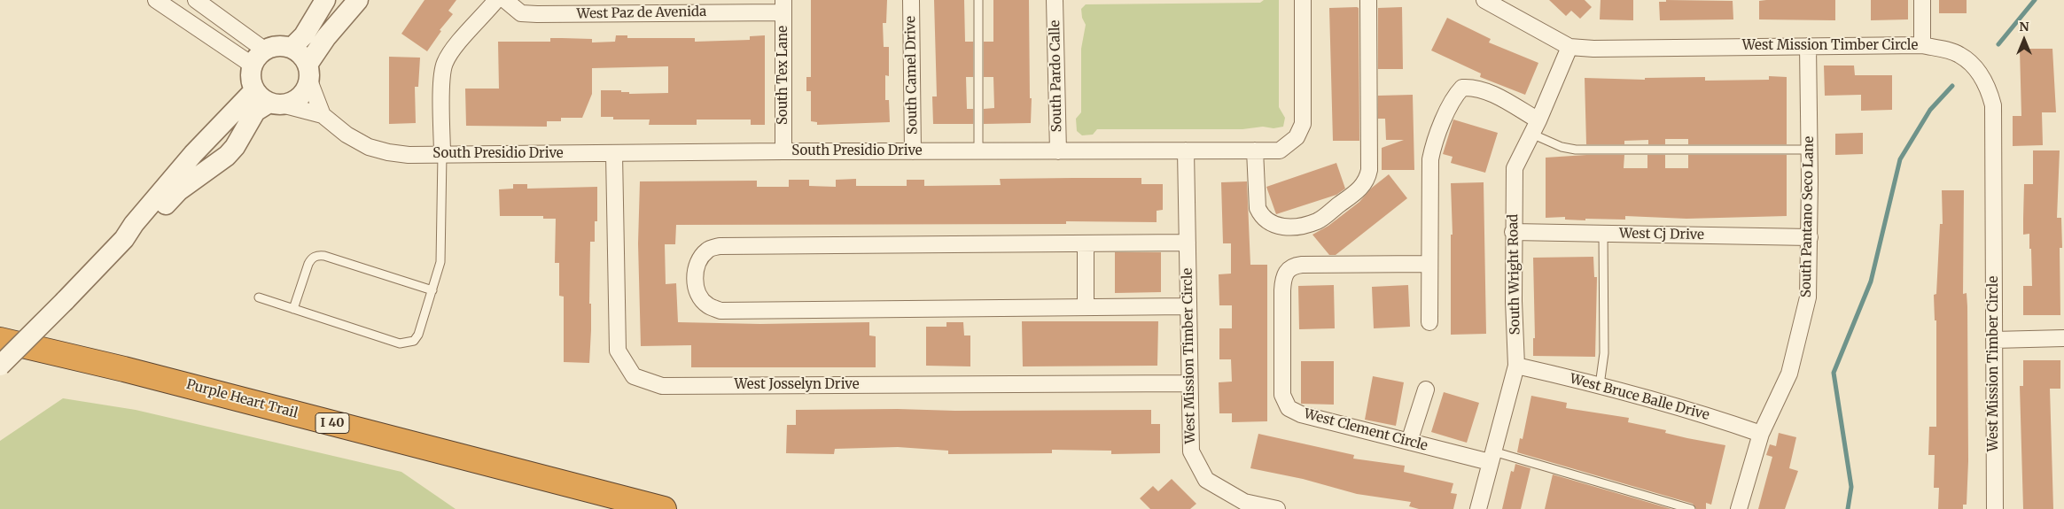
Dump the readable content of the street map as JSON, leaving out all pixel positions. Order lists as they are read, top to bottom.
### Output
{
  "streets": {
    "highway": ["Purple Heart Trail", "I 40"],
    "street": [
      "West Paz de Avenida",
      "West Mission Timber Circle",
      "South Tex Lane",
      "South Camel Drive",
      "South Pardo Calle",
      "South Presidio Drive",
      "South Pantano Seco Lane",
      "West Cj Drive",
      "South Wright Road",
      "West Josselyn Drive",
      "West Bruce Balle Drive",
      "West Clement Circle"
    ]
  },
  "crossings": [
    ["West Paz de Avenida", "South Tex Lane"],
    ["West Mission Timber Circle", "South Presidio Drive"],
    ["West Mission Timber Circle", "South Pantano Seco Lane"],
    ["West Mission Timber Circle", "South Wright Road"],
    ["West Mission Timber Circle", "West Josselyn Drive"],
    ["South Tex Lane", "South Presidio Drive"],
    ["South Camel Drive", "South Presidio Drive"],
    ["South Pardo Calle", "South Presidio Drive"],
    ["South Presidio Drive", "West Josselyn Drive"],
    ["South Pantano Seco Lane", "West Cj Drive"],
    ["South Pantano Seco Lane", "West Bruce Balle Drive"],
    ["West Cj Drive", "South Wright Road"],
    ["South Wright Road", "West Bruce Balle Drive"],
    ["South Wright Road", "West Clement Circle"]
  ],
  "north": "top"
}
